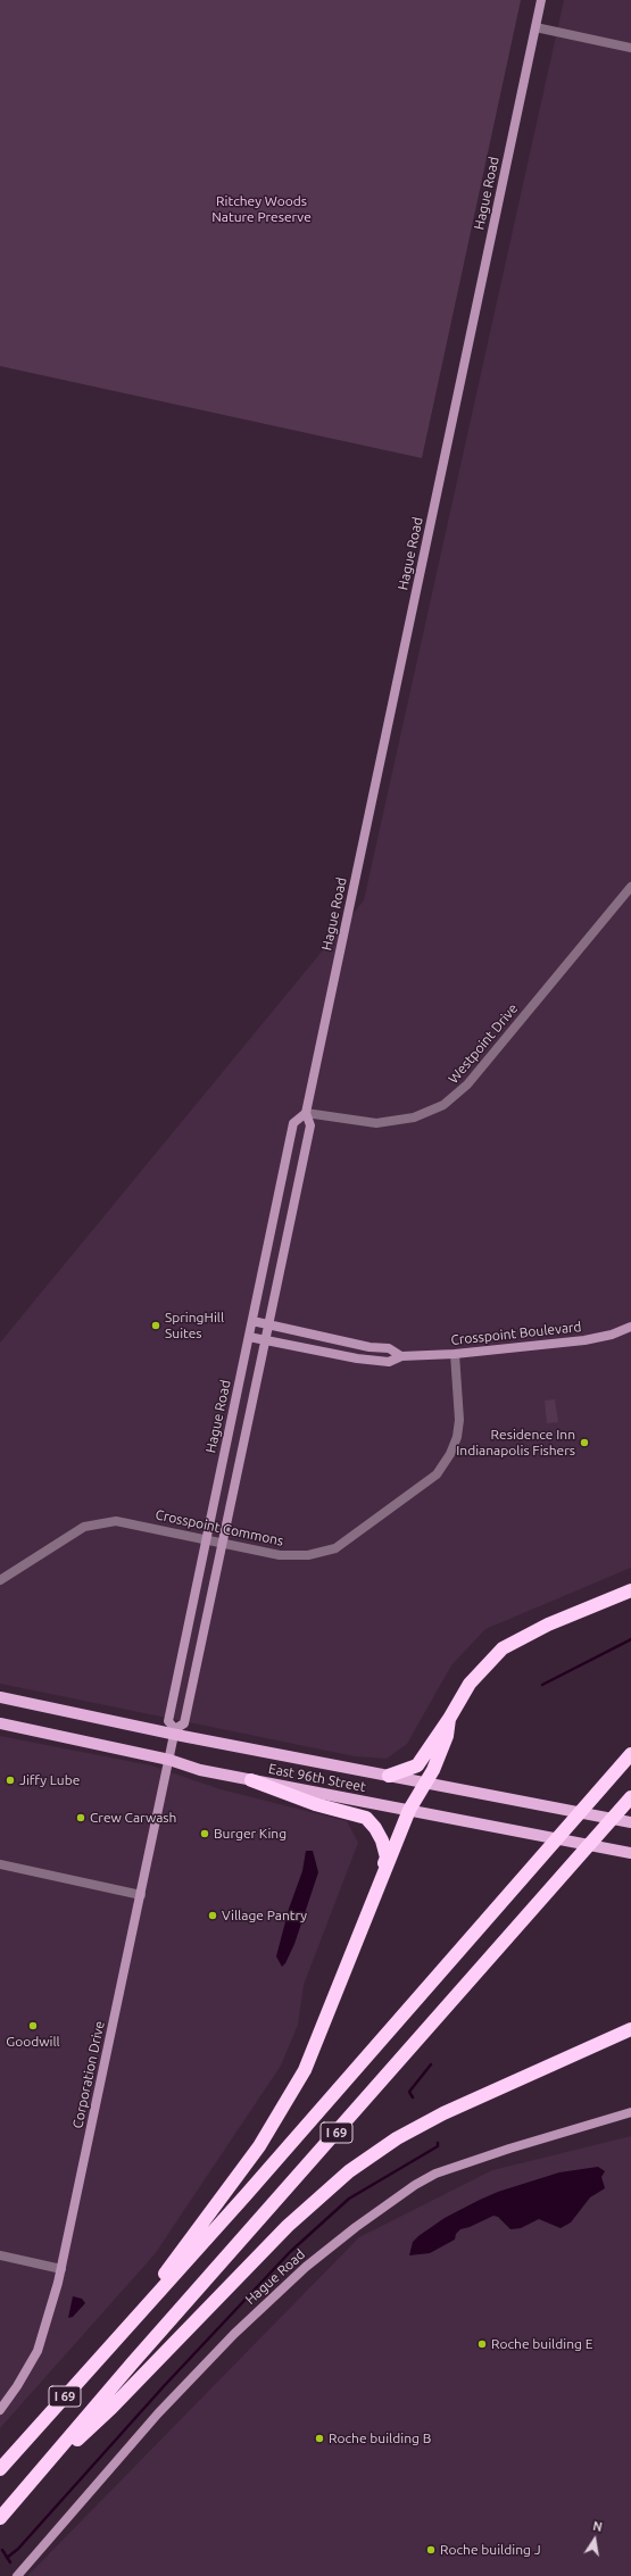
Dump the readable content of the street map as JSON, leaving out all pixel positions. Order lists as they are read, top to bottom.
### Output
{
  "streets": {
    "highway": ["I 69"],
    "main road": ["East 96th Street"],
    "street": [
      "Hague Road",
      "Westpoint Drive",
      "Crosspoint Boulevard",
      "Crosspoint Commons",
      "Corporation Drive"
    ]
  },
  "crossings": [
    ["Hague Road", "Westpoint Drive"],
    ["Hague Road", "Crosspoint Boulevard"],
    ["Hague Road", "Crosspoint Commons"],
    ["Hague Road", "East 96th Street"],
    ["Hague Road", "Corporation Drive"],
    ["Crosspoint Boulevard", "Crosspoint Commons"],
    ["East 96th Street", "Corporation Drive"]
  ],
  "parks": ["Ritchey Woods Nature Preserve"],
  "places": [
    "SpringHill Suites",
    "Residence Inn Indianapolis Fishers",
    "Jiffy Lube",
    "Crew Carwash",
    "Burger King",
    "Village Pantry",
    "Goodwill",
    "Roche building E",
    "Roche building B",
    "Roche building J"
  ],
  "north": "top"
}
